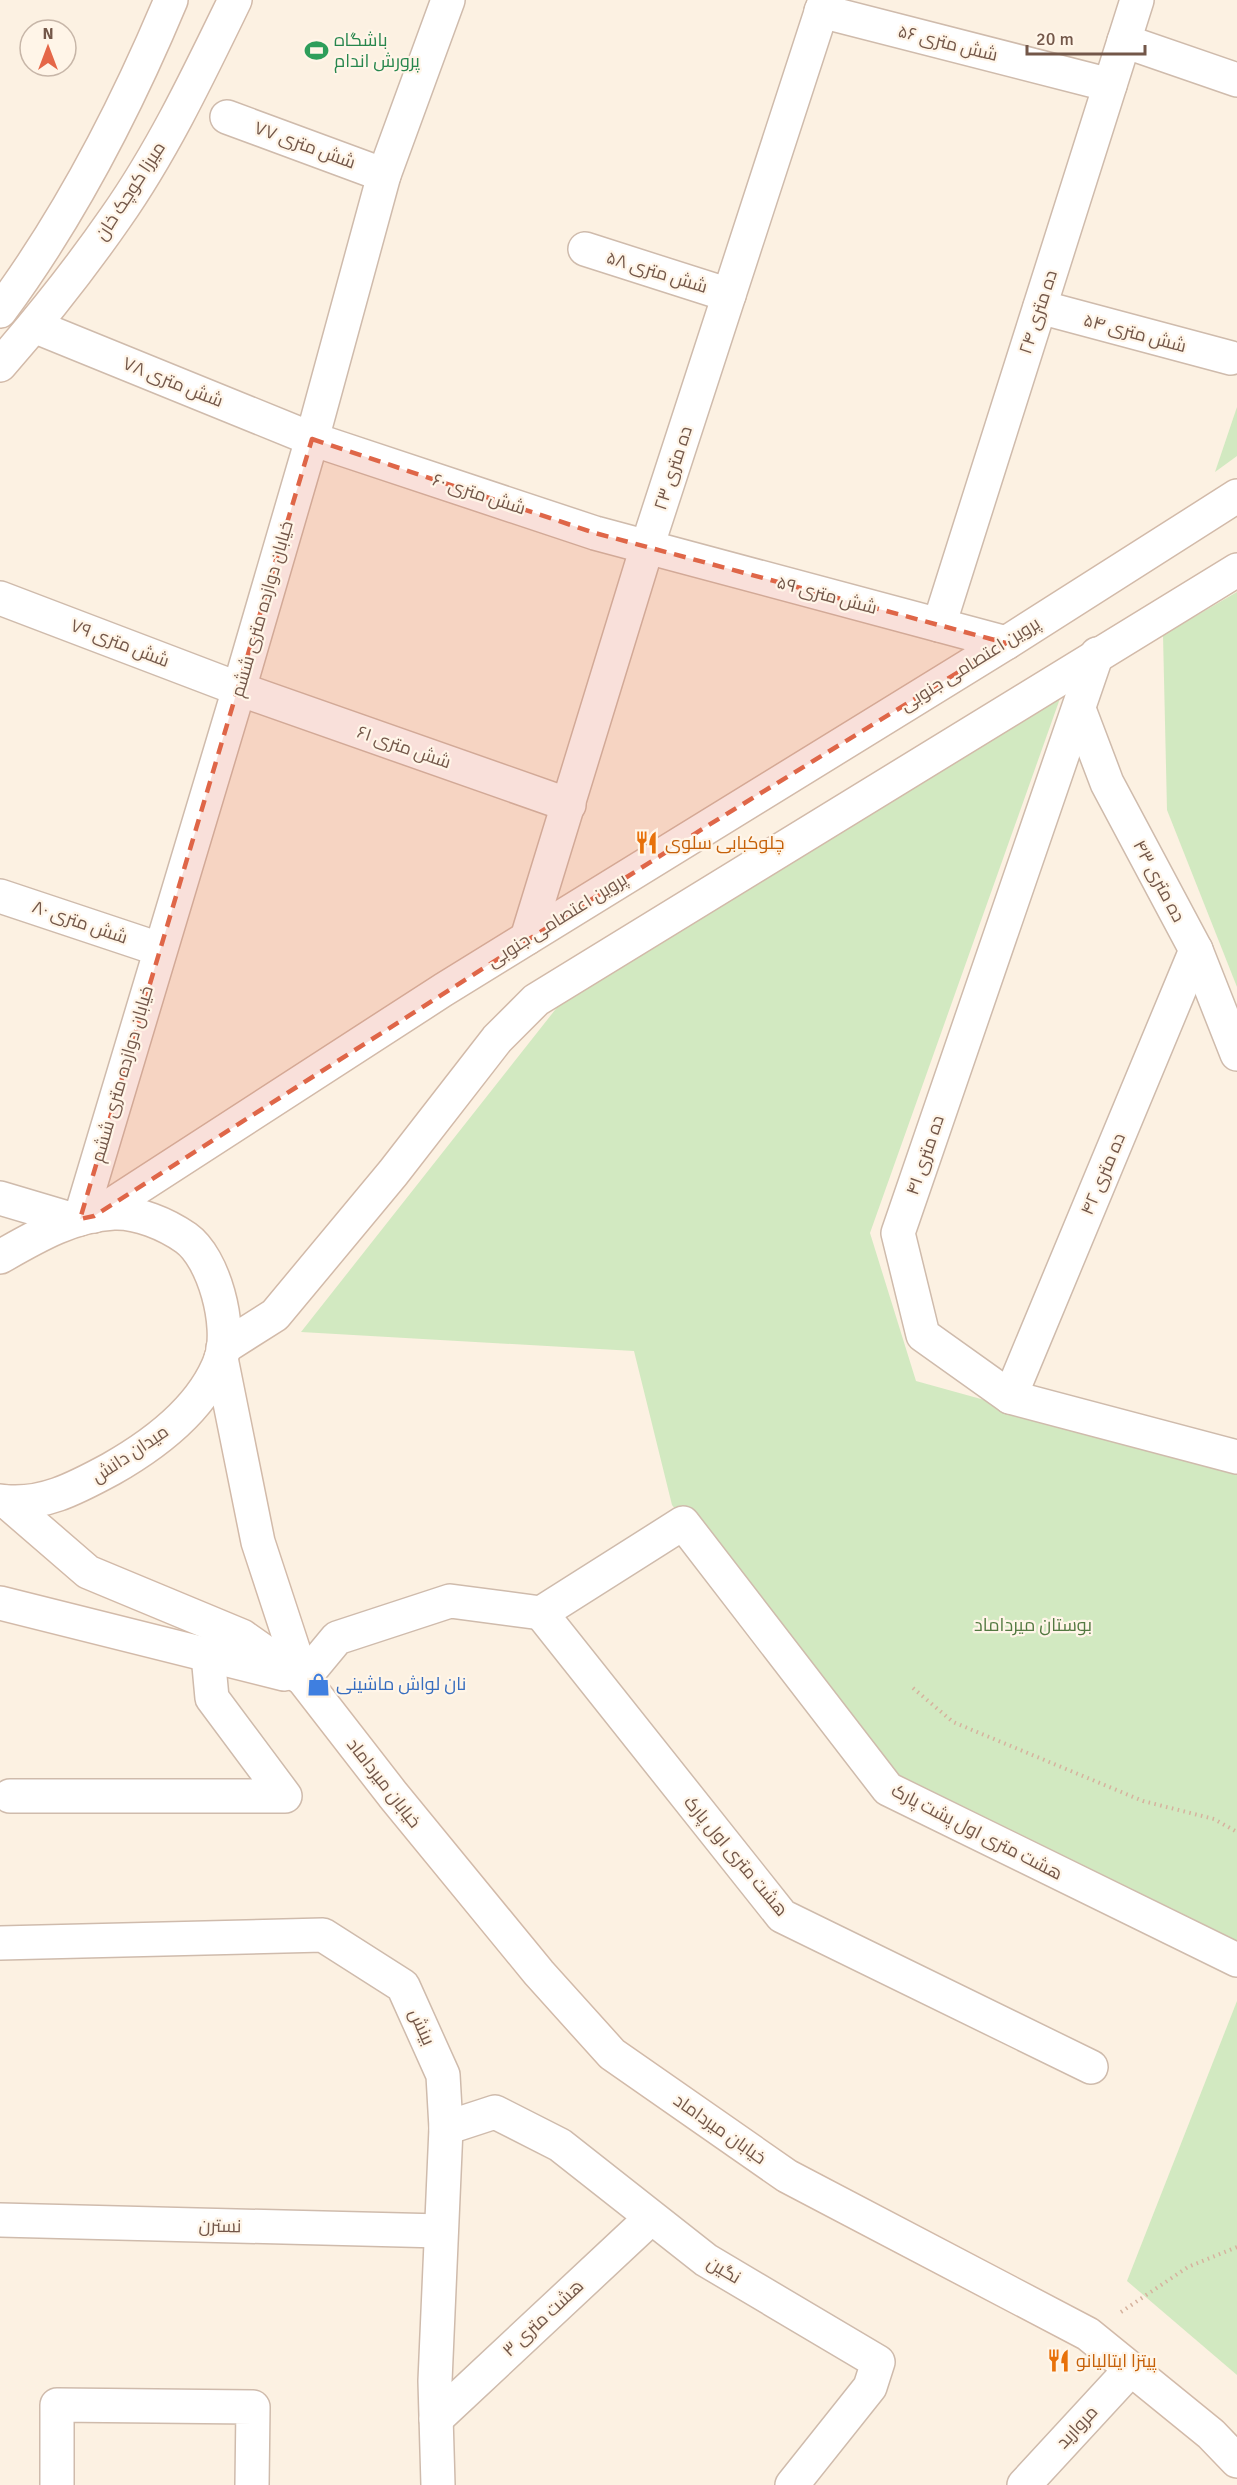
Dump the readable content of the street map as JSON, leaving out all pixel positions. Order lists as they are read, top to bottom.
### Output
{
  "streets": {
    "street": [
      "شش متری ۵۶",
      "شش متری ۷۷",
      "میرزا کوچک خان",
      "شش متری ۵۸",
      "ده متری ۲۴",
      "شش متری ۵۴",
      "شش متری ۷۸",
      "ده متری ۲۳",
      "شش متری ۶۰",
      "شش متری ۵۹",
      "خیابان دوازده متری ششم",
      "شش متری ۷۹",
      "پروین اعتصامی جنوبی",
      "شش متری ۶۱",
      "ده متری ۴۳",
      "شش متری ۸۰",
      "ده متری ۴۱",
      "ده متری ۴۲",
      "میدان دانش",
      "خیابان میرداماد",
      "هشت متری اول پشت پارک",
      "هشت متری اول پارک",
      "بینش",
      "نسترن",
      "نگین",
      "هشت متری ۳",
      "مروارید"
    ]
  },
  "crossings": [
    ["شش متری ۵۶", "ده متری ۲۴"],
    ["شش متری ۵۶", "ده متری ۲۳"],
    ["شش متری ۷۷", "خیابان دوازده متری ششم"],
    ["میرزا کوچک خان", "شش متری ۷۸"],
    ["شش متری ۵۸", "ده متری ۲۳"],
    ["ده متری ۲۴", "شش متری ۵۴"],
    ["ده متری ۲۴", "شش متری ۵۹"],
    ["شش متری ۷۸", "شش متری ۶۰"],
    ["شش متری ۷۸", "خیابان دوازده متری ششم"],
    ["ده متری ۲۳", "شش متری ۶۰"],
    ["ده متری ۲۳", "شش متری ۵۹"],
    ["ده متری ۲۳", "پروین اعتصامی جنوبی"],
    ["ده متری ۲۳", "شش متری ۶۱"],
    ["شش متری ۶۰", "شش متری ۵۹"],
    ["شش متری ۶۰", "خیابان دوازده متری ششم"],
    ["شش متری ۵۹", "پروین اعتصامی جنوبی"],
    ["خیابان دوازده متری ششم", "شش متری ۷۹"],
    ["خیابان دوازده متری ششم", "پروین اعتصامی جنوبی"],
    ["خیابان دوازده متری ششم", "شش متری ۶۱"],
    ["خیابان دوازده متری ششم", "شش متری ۸۰"],
    ["خیابان دوازده متری ششم", "میدان دانش"],
    ["شش متری ۷۹", "شش متری ۶۱"],
    ["پروین اعتصامی جنوبی", "میدان دانش"],
    ["ده متری ۴۳", "ده متری ۴۱"],
    ["ده متری ۴۳", "ده متری ۴۲"],
    ["ده متری ۴۱", "ده متری ۴۲"],
    ["خیابان میرداماد", "مروارید"],
    ["هشت متری اول پشت پارک", "هشت متری اول پارک"],
    ["بینش", "نسترن"],
    ["بینش", "نگین"],
    ["بینش", "هشت متری ۳"],
    ["نگین", "هشت متری ۳"]
  ],
  "parks": ["بوستان میرداماد"],
  "places": {
    "sports": ["باشگاه پرورش اندام"],
    "restaurant": ["چلوکبابی سلوی", "پیتزا ایتالیانو"],
    "shop": ["نان لواش ماشینی"]
  },
  "scale_bar": "20 m",
  "north": "top"
}
